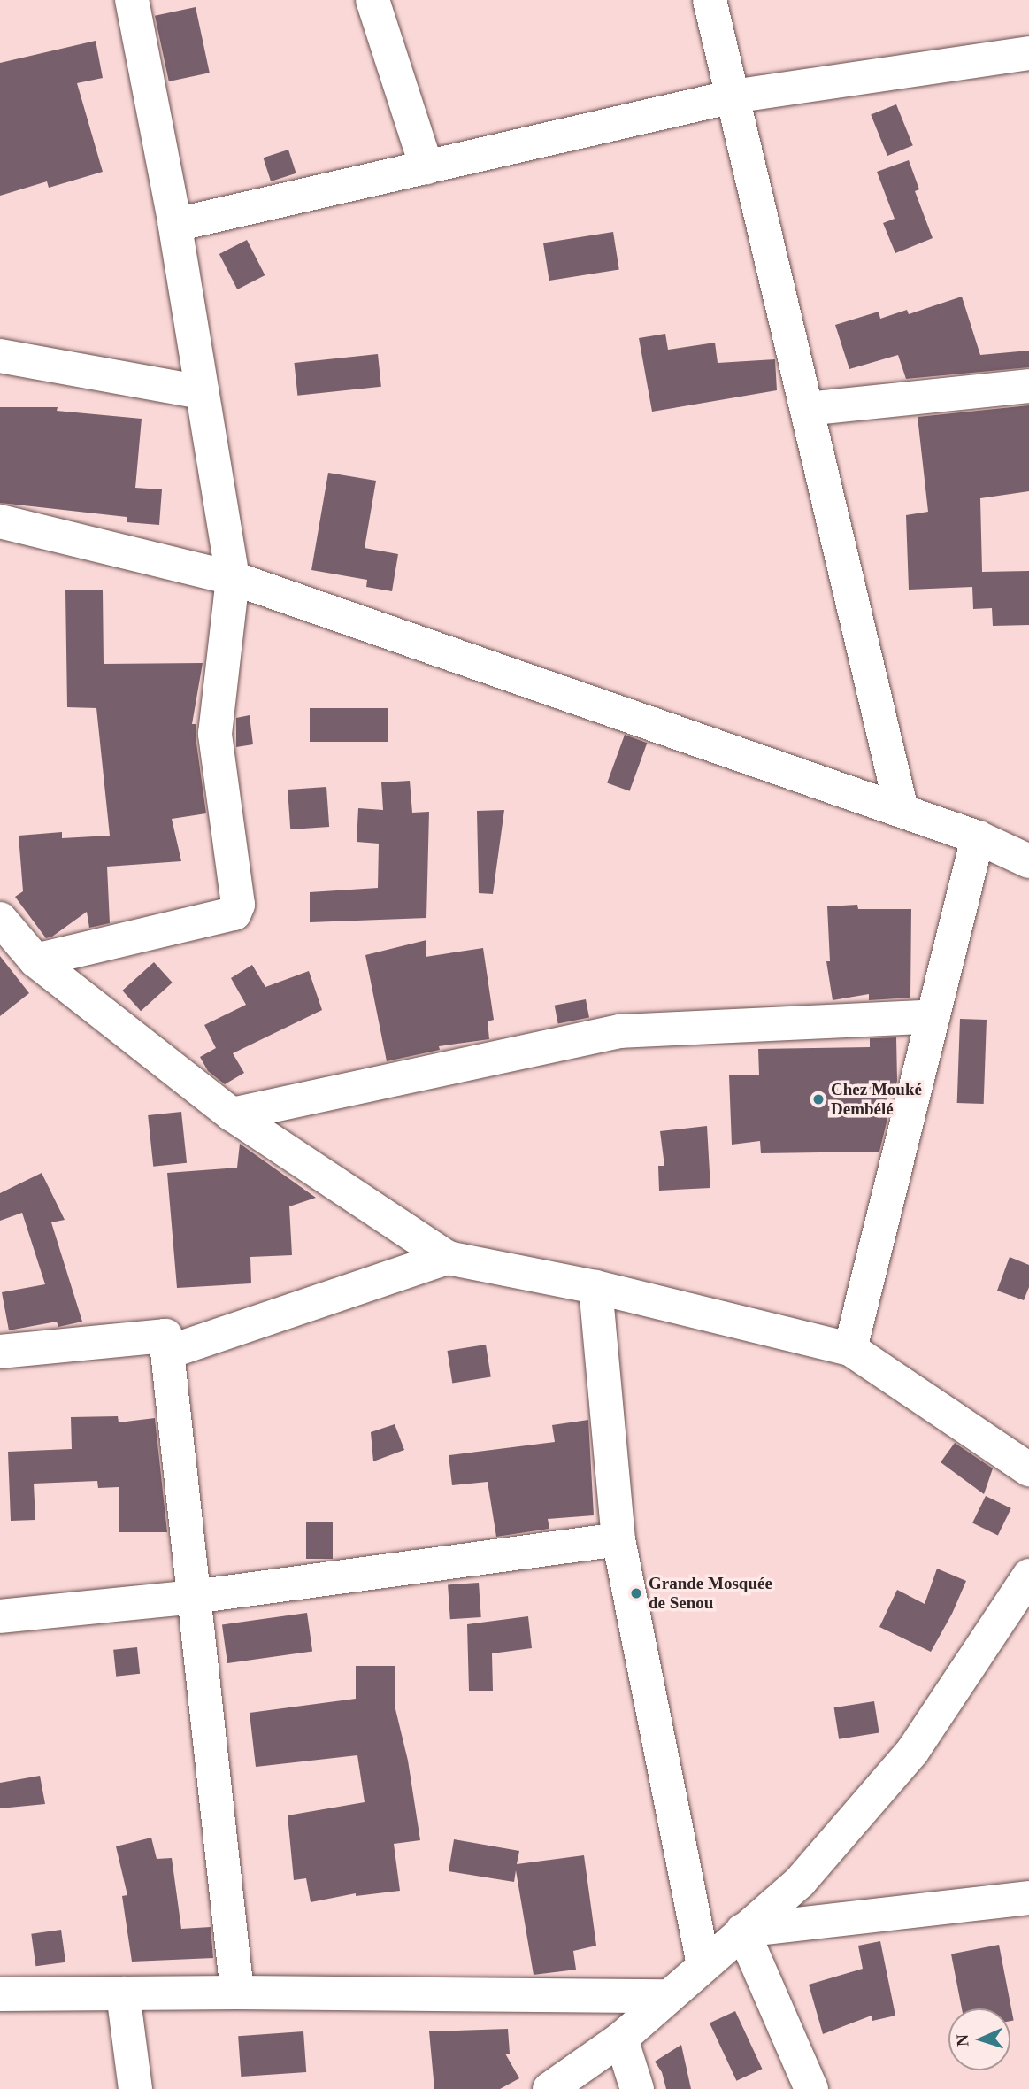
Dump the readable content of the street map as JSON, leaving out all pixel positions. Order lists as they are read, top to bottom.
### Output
{
  "places": ["Chez Mouké Dembélé", "Grande Mosquée de Senou"],
  "north": "left"
}
